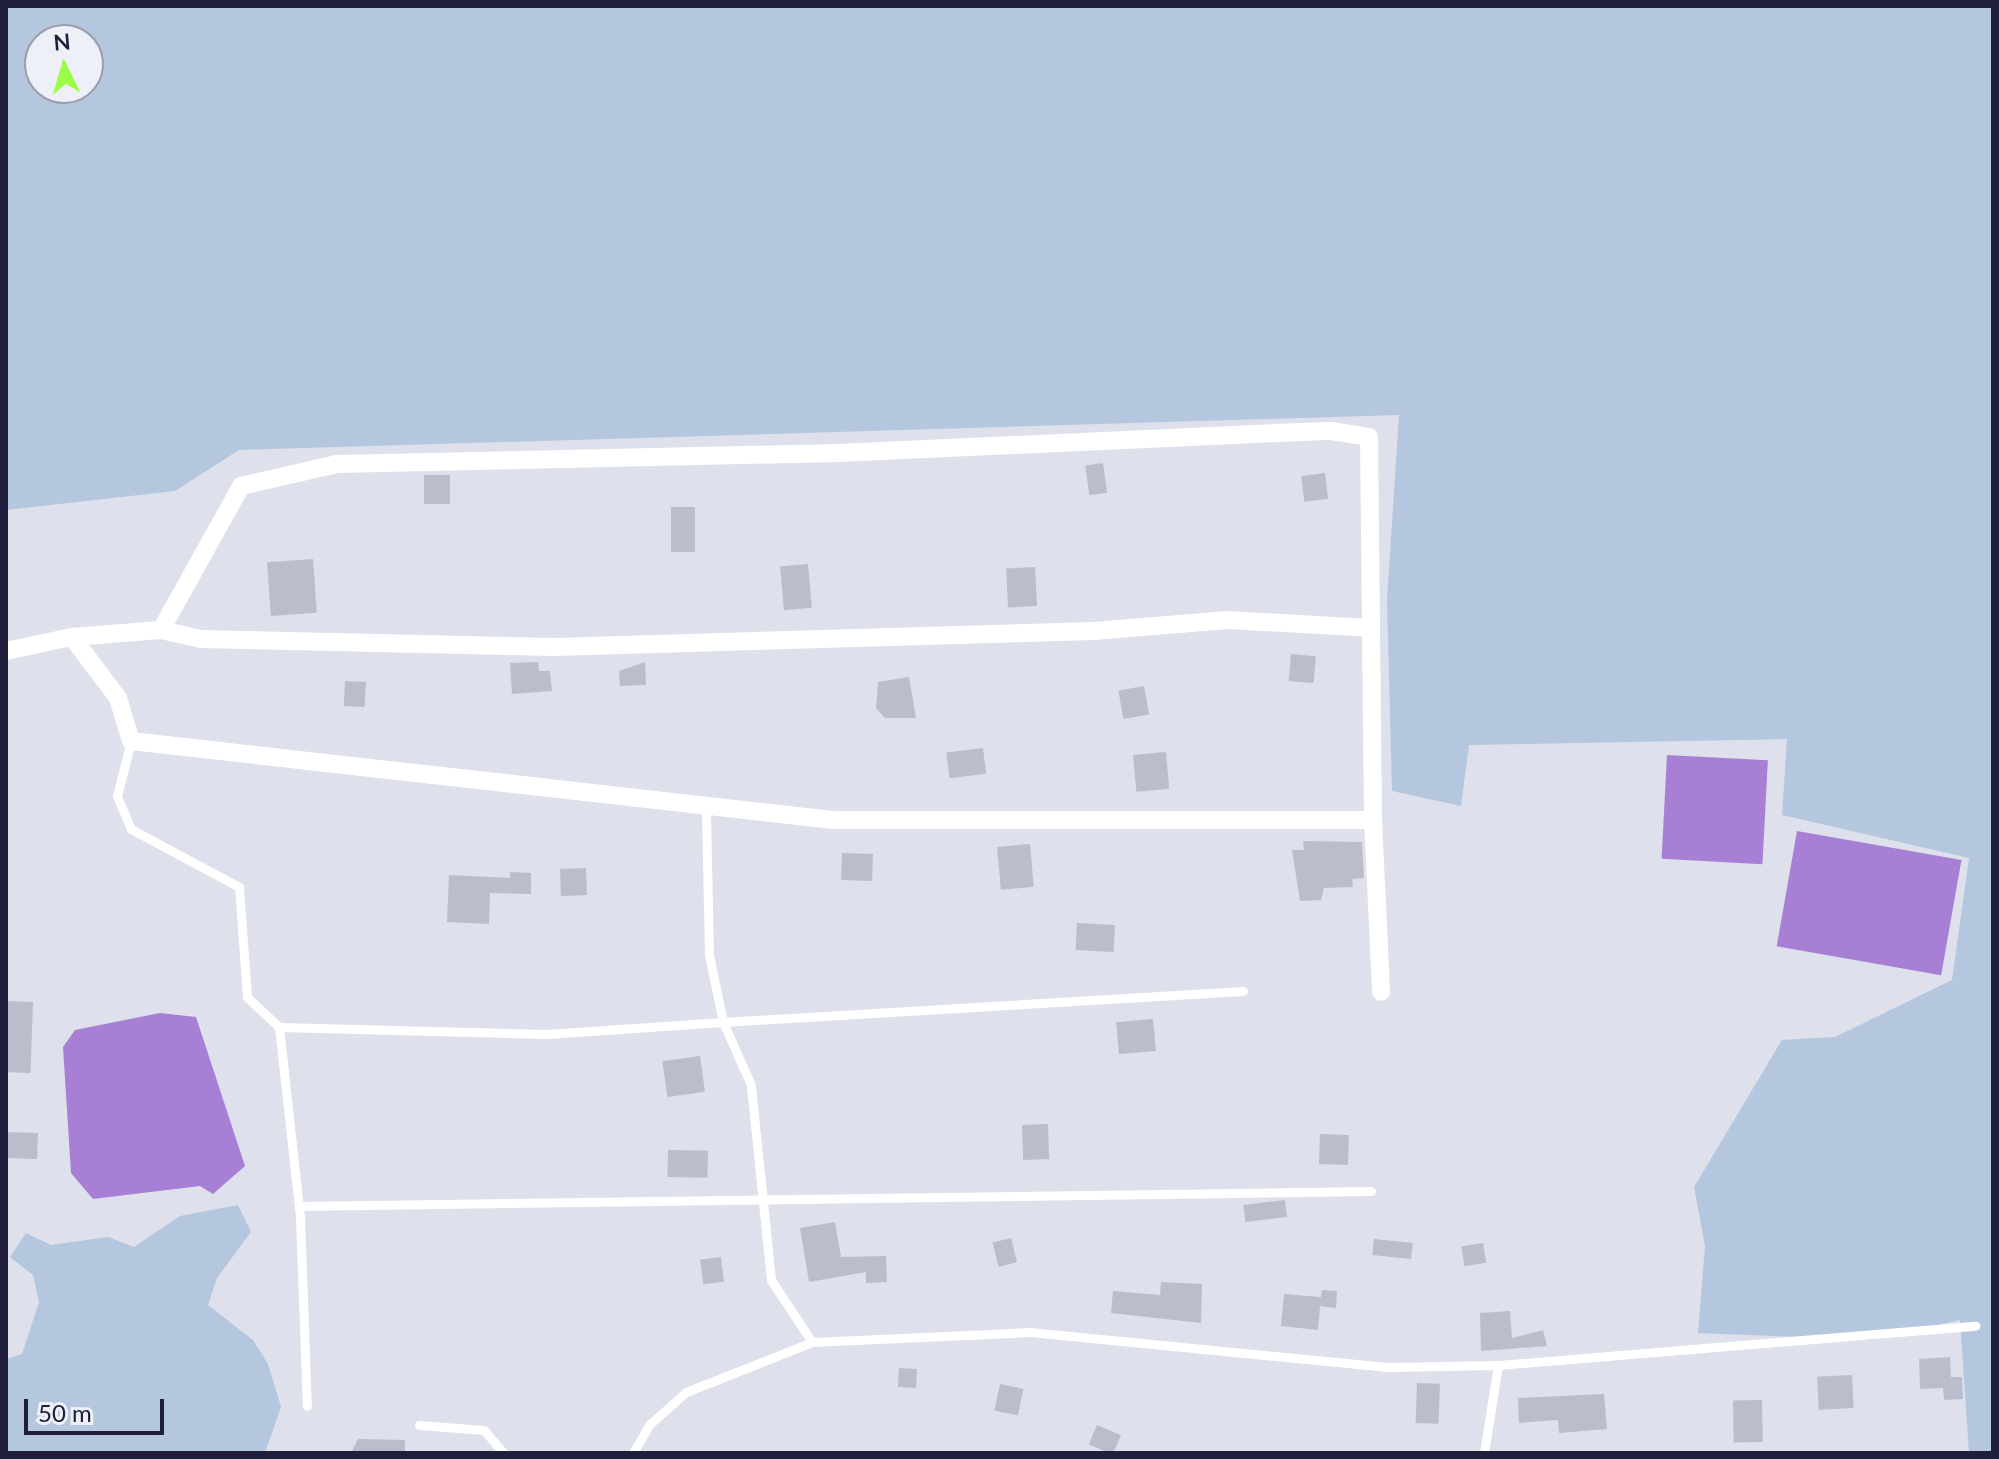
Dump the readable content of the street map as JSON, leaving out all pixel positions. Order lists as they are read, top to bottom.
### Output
{
  "scale_bar": "50 m",
  "north": "top"
}
